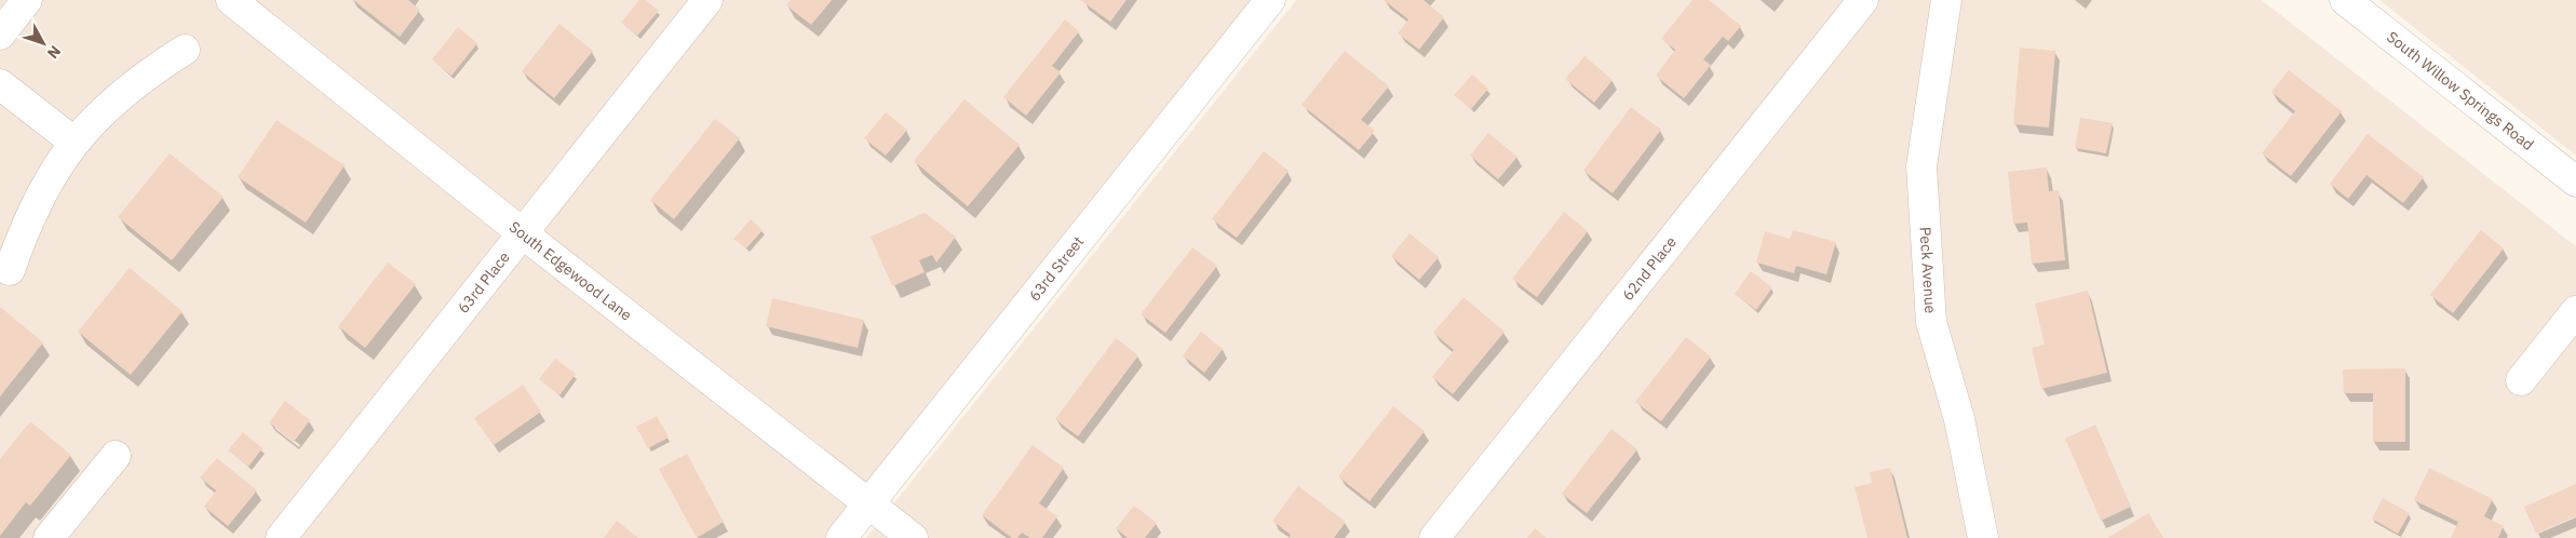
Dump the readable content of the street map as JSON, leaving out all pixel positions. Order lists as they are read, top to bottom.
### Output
{
  "streets": {
    "street": [
      "South Willow Springs Road",
      "63rd Street",
      "62nd Place",
      "South Edgewood Lane",
      "Peck Avenue",
      "63rd Place"
    ]
  },
  "crossings": [
    ["63rd Street", "South Edgewood Lane"],
    ["South Edgewood Lane", "63rd Place"]
  ],
  "north": "bottom right"
}
